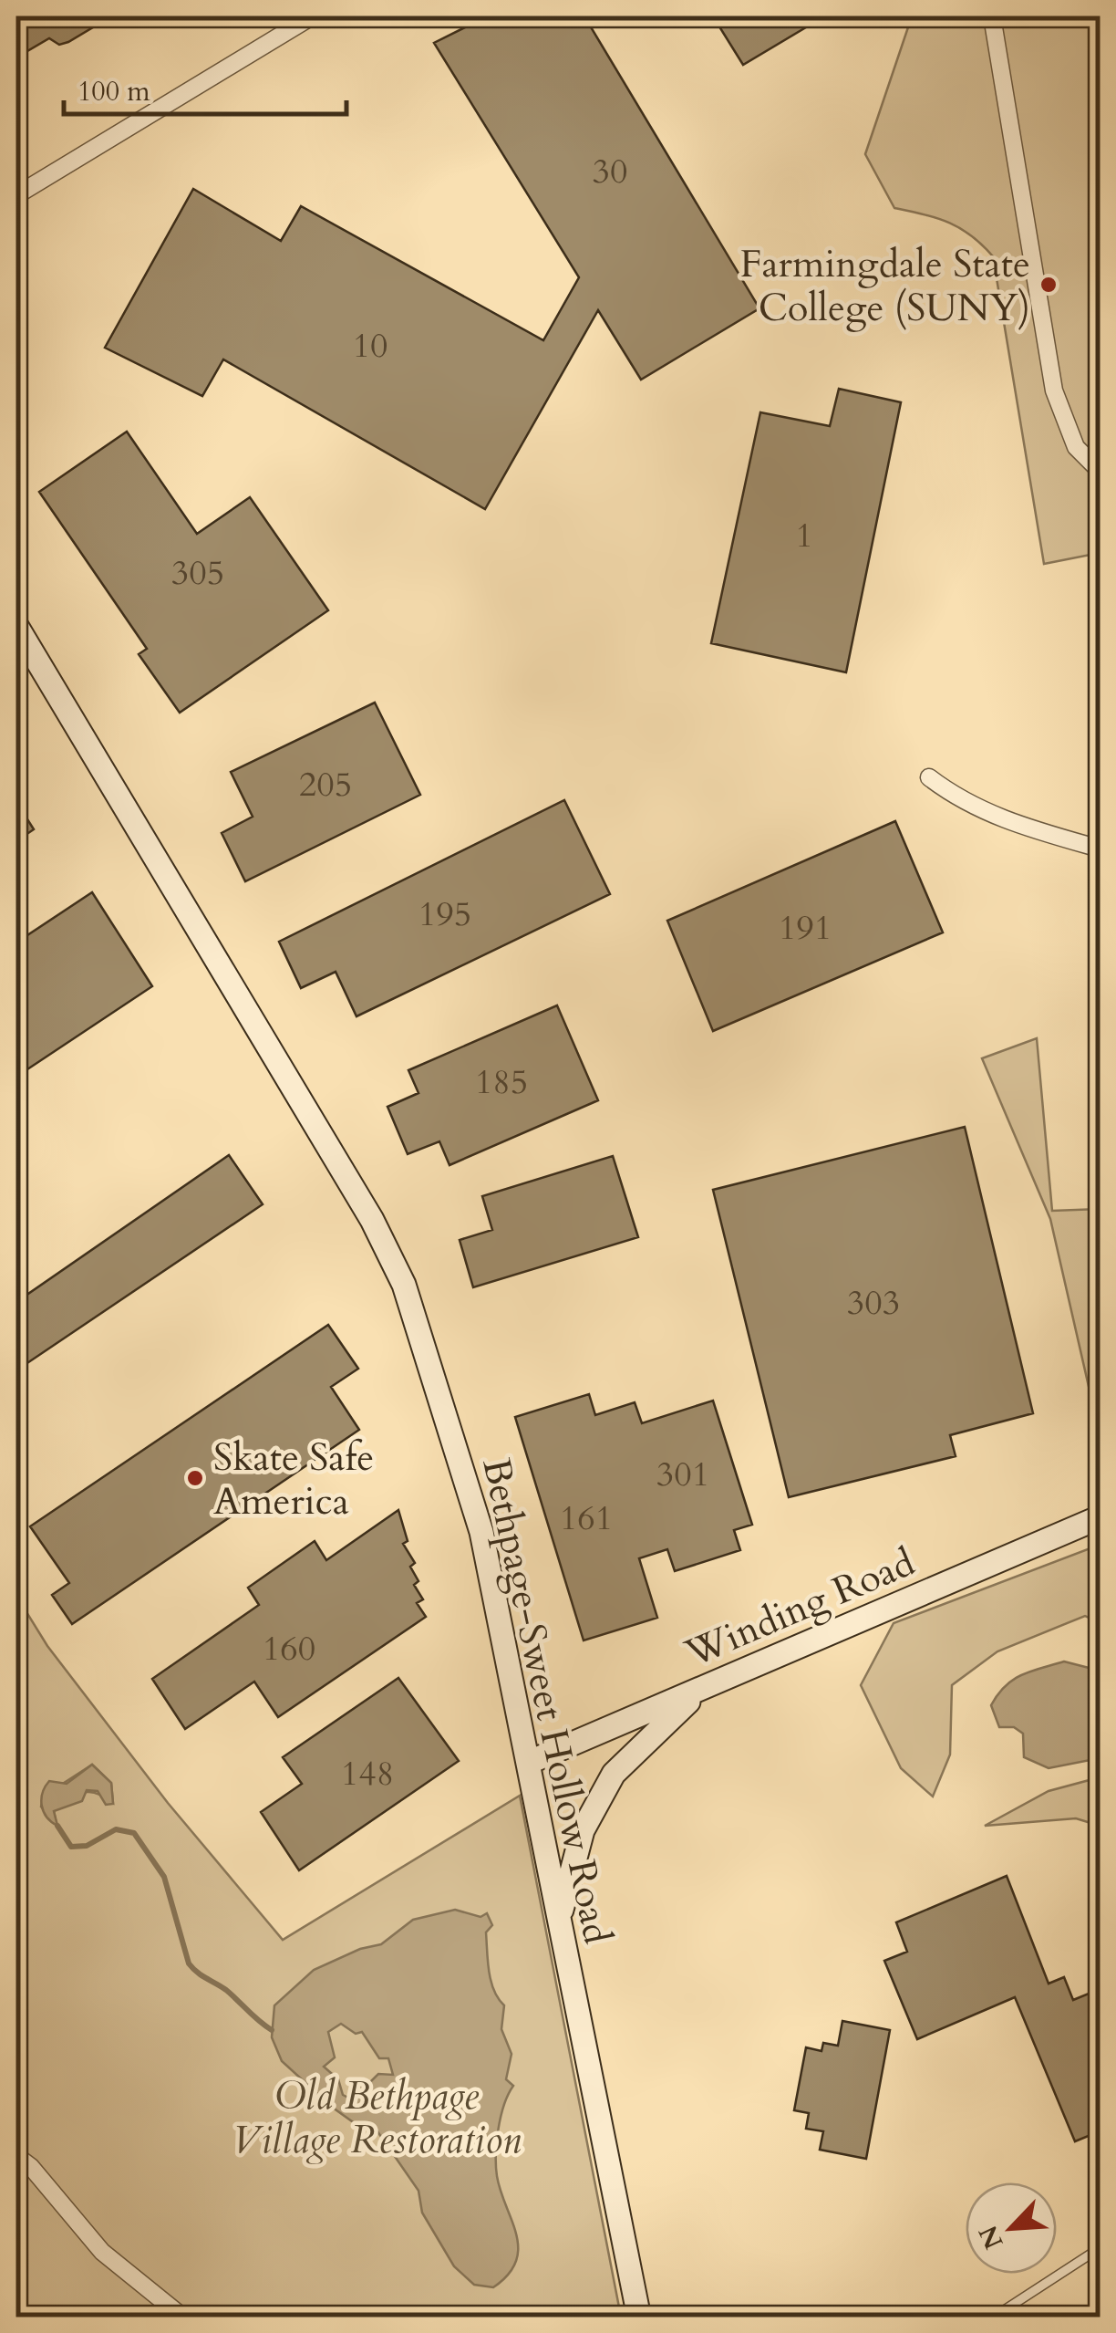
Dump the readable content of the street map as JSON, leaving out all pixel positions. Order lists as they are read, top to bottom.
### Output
{
  "streets": {
    "main road": ["Winding Road", "Bethpage-Sweet Hollow Road"]
  },
  "crossings": [
    ["Winding Road", "Bethpage-Sweet Hollow Road"]
  ],
  "parks": ["Old Bethpage Village Restoration"],
  "places": ["Farmingdale State College (SUNY)", "Skate Safe America"],
  "house_numbers": [
    "30",
    "10",
    "1",
    "305",
    "205",
    "195",
    "191",
    "185",
    "303",
    "301",
    "161",
    "160",
    "148"
  ],
  "scale_bar": "100 m",
  "north": "bottom left"
}
